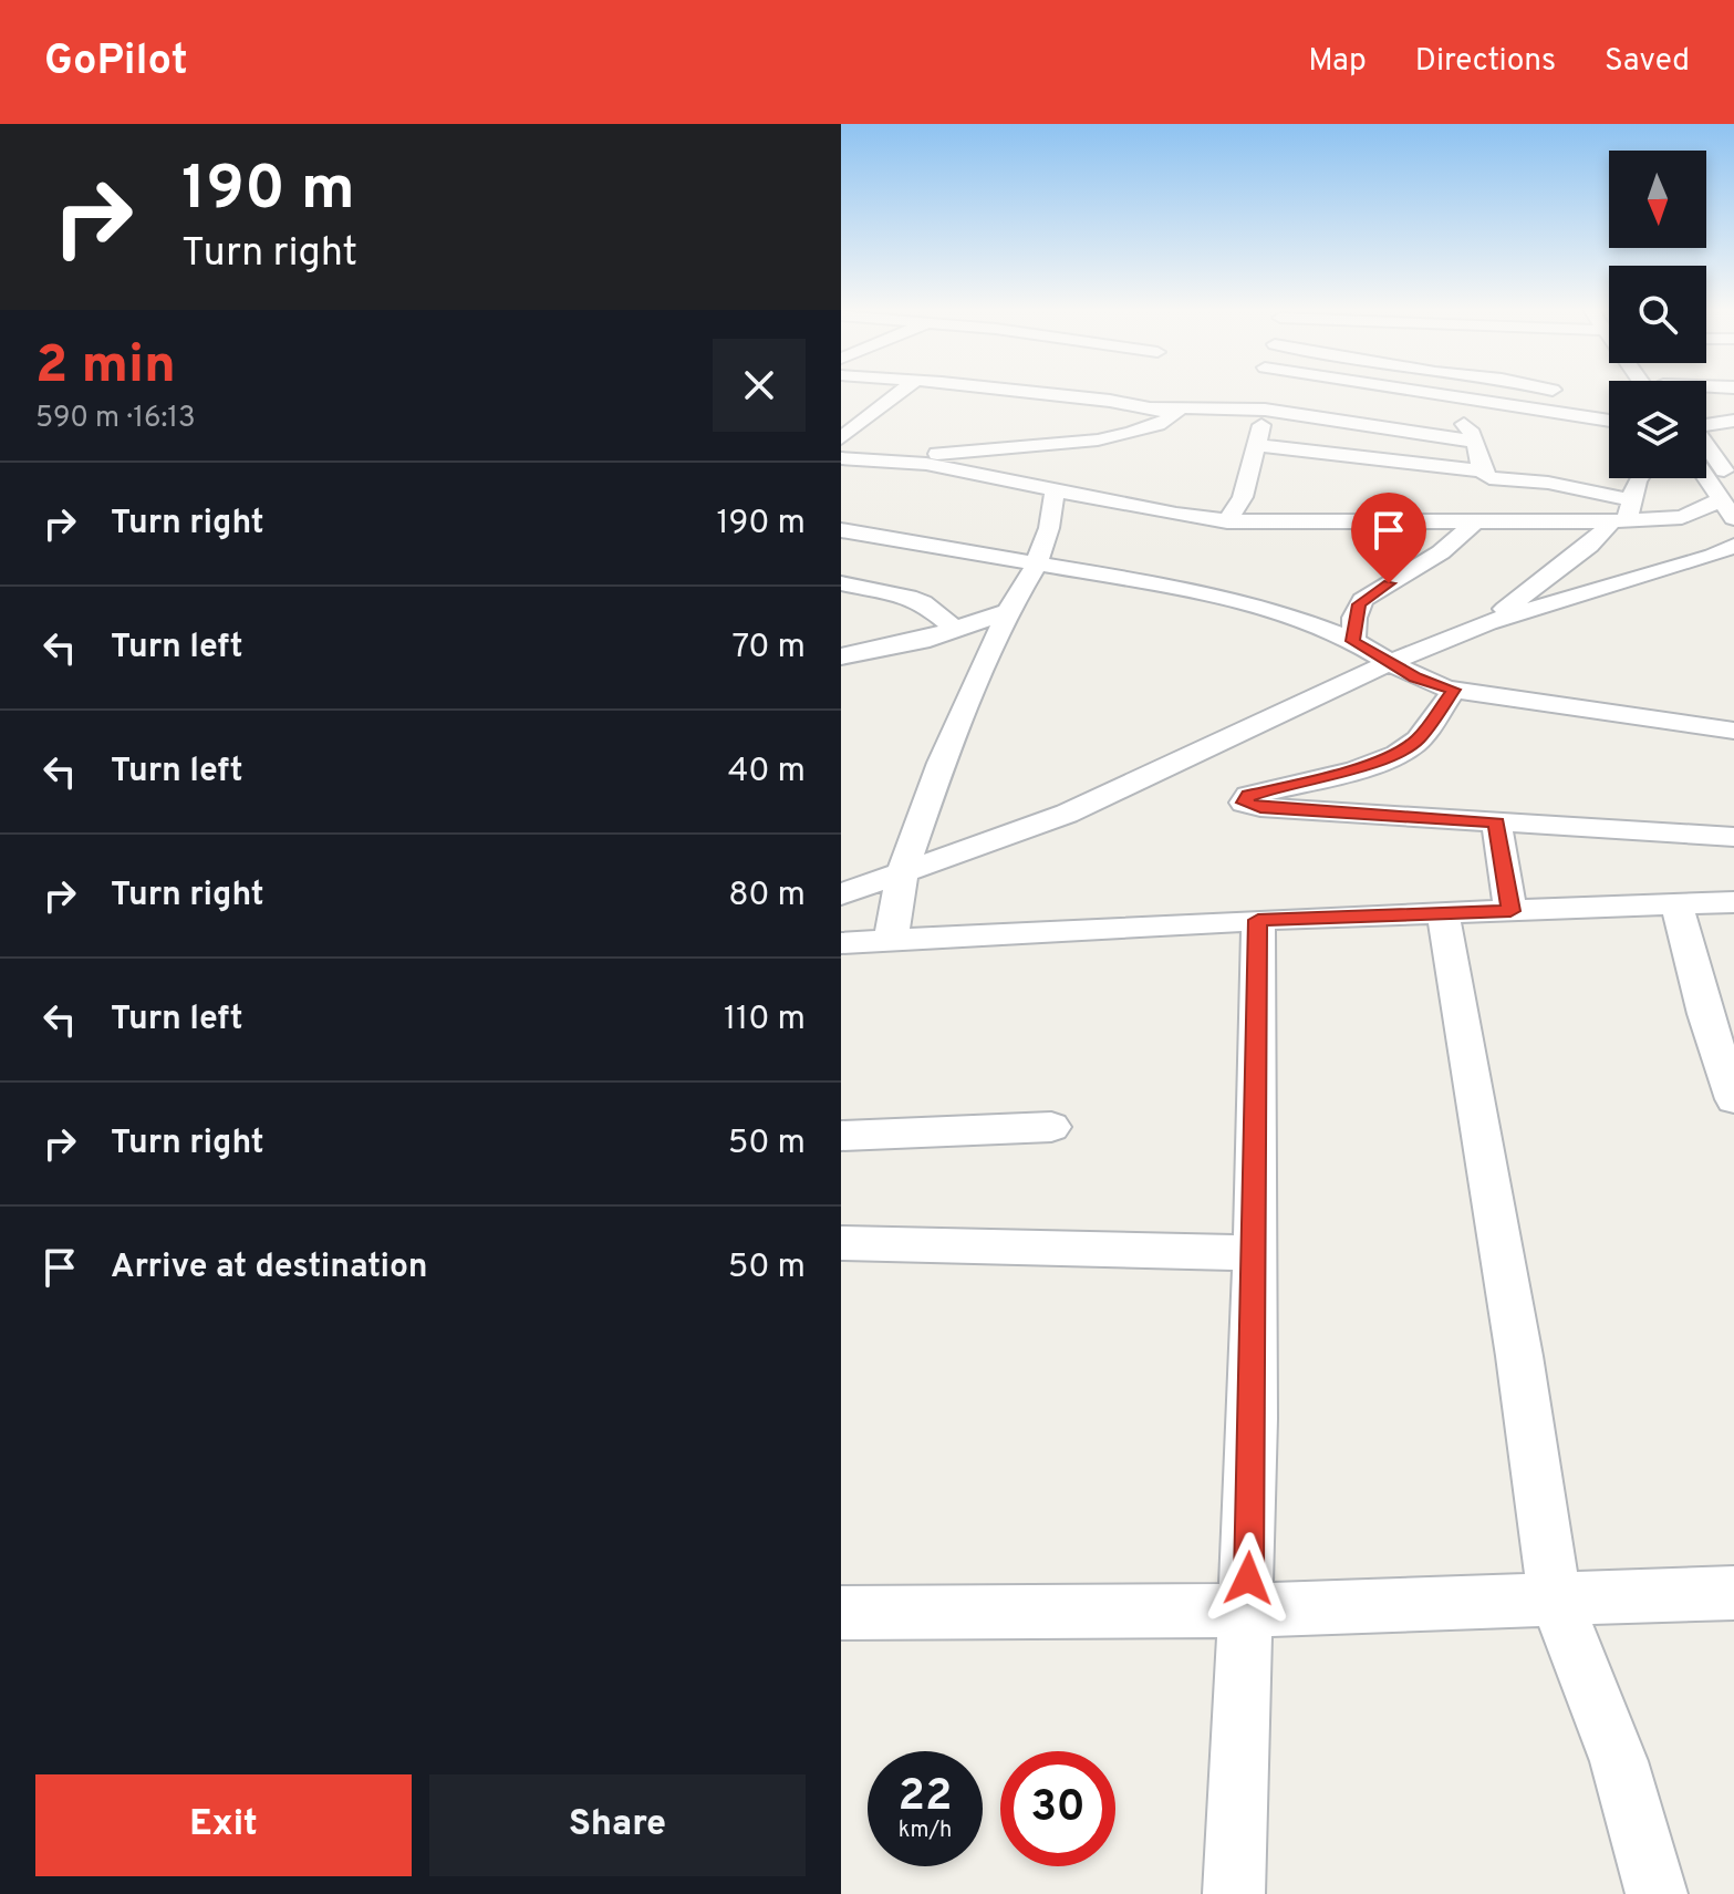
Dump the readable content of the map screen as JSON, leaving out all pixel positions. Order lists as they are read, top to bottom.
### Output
{
  "north": "bottom",
  "page": {
    "header": "GoPilot",
    "nav": ["Map", "Directions", "Saved"],
    "turn": ["190 m", "Turn right"],
    "heading": ["2 min", "590 m · 16:13"],
    "list": [
      {
        "name": "Turn right",
        "value": "190 m"
      },
      {
        "name": "Turn left",
        "value": "70 m"
      },
      {
        "name": "Turn left",
        "value": "40 m"
      },
      {
        "name": "Turn right",
        "value": "80 m"
      },
      {
        "name": "Turn left",
        "value": "110 m"
      },
      {
        "name": "Turn right",
        "value": "50 m"
      },
      {
        "name": "Arrive at destination",
        "value": "50 m"
      }
    ],
    "speed": "22 km/h",
    "limit": "30",
    "buttons": ["Exit", "Share"]
  }
}
